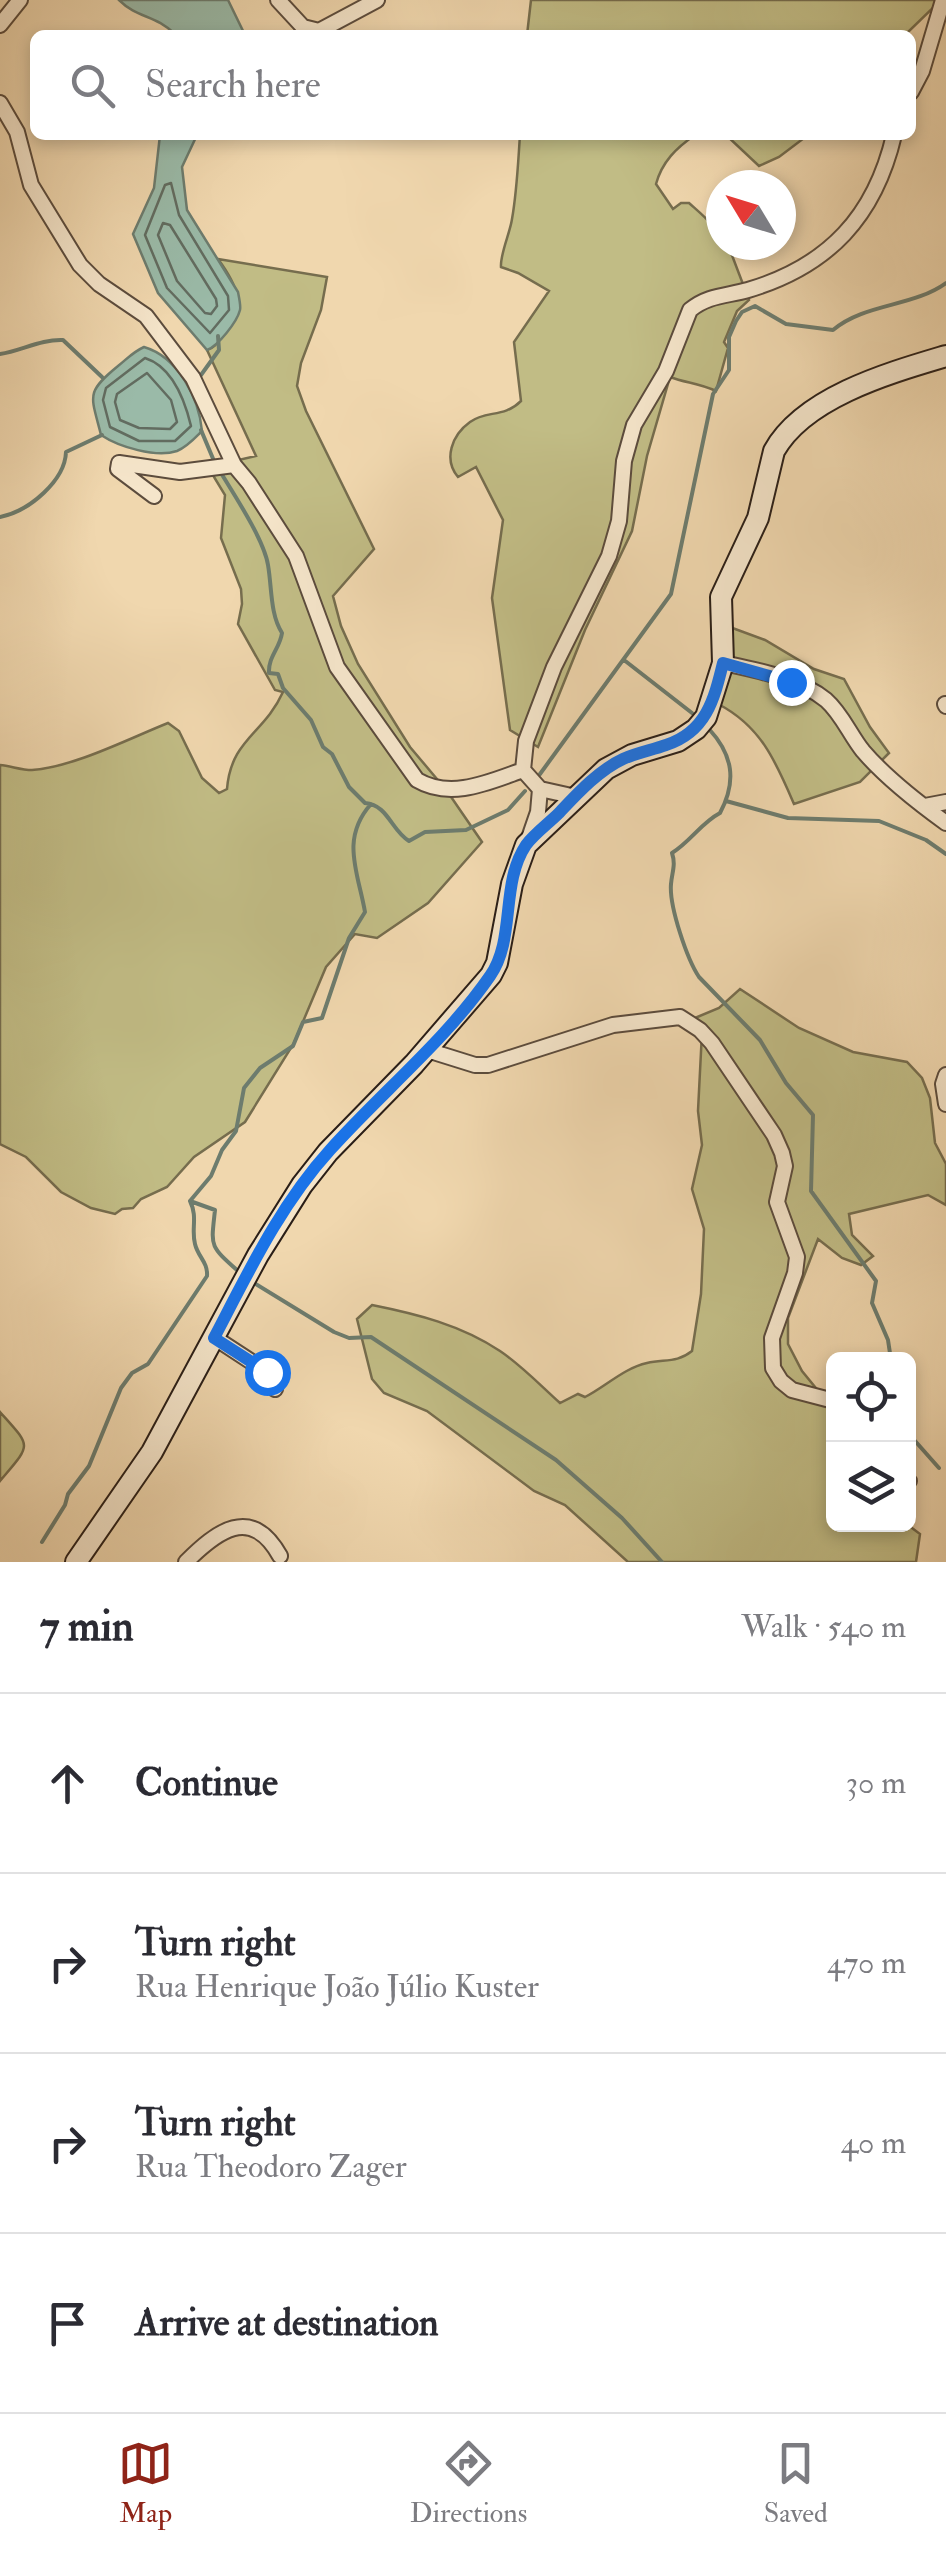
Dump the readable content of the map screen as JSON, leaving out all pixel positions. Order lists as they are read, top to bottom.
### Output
{
  "north": "top left",
  "page": {
    "search": "Search here",
    "heading": ["7 min", "Walk · 540 m"],
    "list": [
      ["Continue", "30 m"],
      ["Turn right", "Rua Henrique João Júlio Kuster", "470 m"],
      ["Turn right", "Rua Theodoro Zager", "40 m"],
      "Arrive at destination"
    ],
    "nav": ["Map", "Directions", "Saved"]
  }
}
